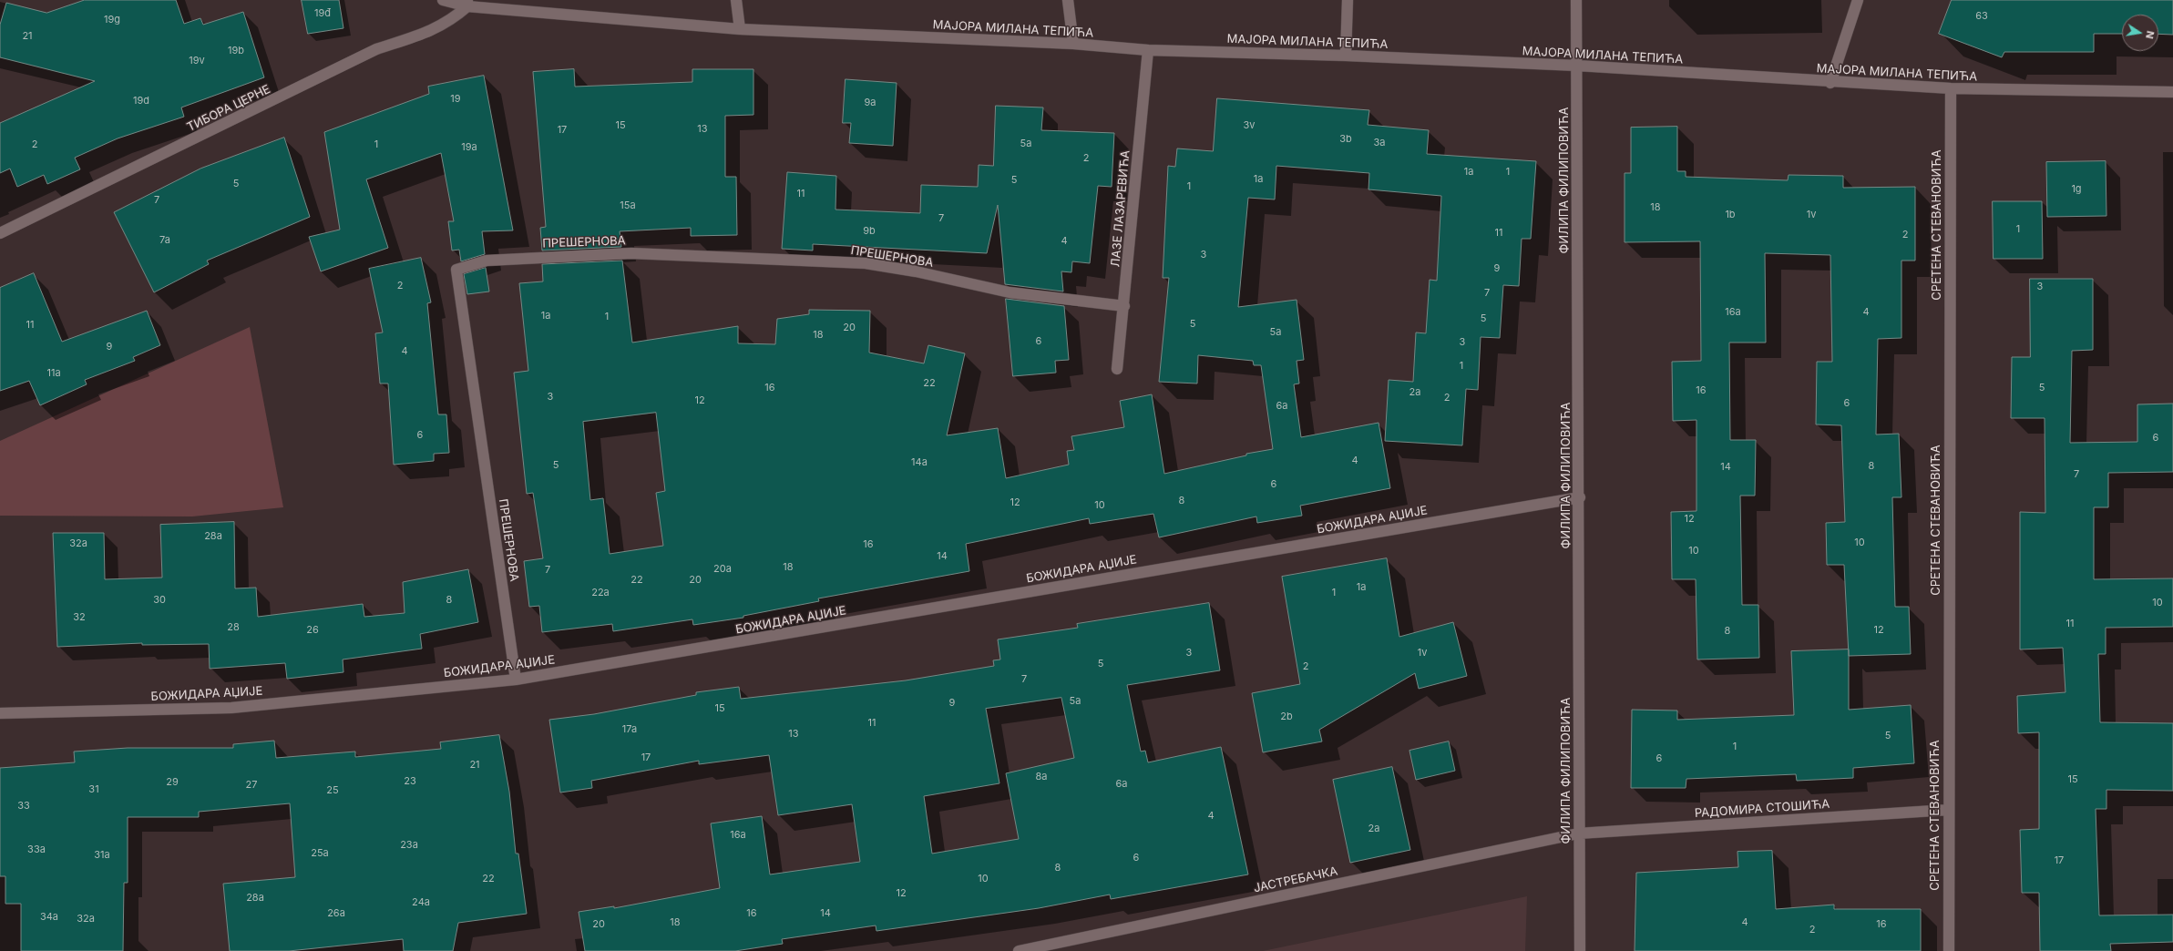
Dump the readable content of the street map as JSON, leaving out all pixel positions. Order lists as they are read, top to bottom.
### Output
{
  "streets": {
    "street": [
      "МАЈОРА МИЛАНА ТЕПИЋА",
      "ТИБОРА ЦЕРНЕ",
      "ФИЛИПА ФИЛИПОВИЋА",
      "ЛАЗЕ ЛАЗАРЕВИЋА",
      "СРЕТЕНА СТЕВАНОВИЋА",
      "ПРЕШЕРНОВА",
      "БОЖИДАРА АЏИЈЕ",
      "РАДОМИРА СТОШИЋА",
      "ЈАСТРЕБАЧКА"
    ]
  },
  "crossings": [
    ["МАЈОРА МИЛАНА ТЕПИЋА", "ТИБОРА ЦЕРНЕ"],
    ["МАЈОРА МИЛАНА ТЕПИЋА", "ФИЛИПА ФИЛИПОВИЋА"],
    ["МАЈОРА МИЛАНА ТЕПИЋА", "ЛАЗЕ ЛАЗАРЕВИЋА"],
    ["МАЈОРА МИЛАНА ТЕПИЋА", "СРЕТЕНА СТЕВАНОВИЋА"],
    ["ФИЛИПА ФИЛИПОВИЋА", "БОЖИДАРА АЏИЈЕ"],
    ["ФИЛИПА ФИЛИПОВИЋА", "РАДОМИРА СТОШИЋА"],
    ["ФИЛИПА ФИЛИПОВИЋА", "ЈАСТРЕБАЧКА"],
    ["ЛАЗЕ ЛАЗАРЕВИЋА", "ПРЕШЕРНОВА"],
    ["СРЕТЕНА СТЕВАНОВИЋА", "РАДОМИРА СТОШИЋА"],
    ["ПРЕШЕРНОВА", "БОЖИДАРА АЏИЈЕ"],
    ["РАДОМИРА СТОШИЋА", "ЈАСТРЕБАЧКА"]
  ],
  "house_numbers": [
    "19đ",
    "63",
    "19g",
    "21",
    "19b",
    "19v",
    "19",
    "19d",
    "9a",
    "15",
    "3v",
    "13",
    "17",
    "3b",
    "3a",
    "5a",
    "2",
    "1",
    "19a",
    "2",
    "1a",
    "1",
    "1a",
    "5",
    "5",
    "1",
    "1g",
    "11",
    "7",
    "15a",
    "18",
    "1b",
    "1v",
    "7",
    "1",
    "9b",
    "11",
    "2",
    "7a",
    "4",
    "3",
    "9",
    "2",
    "3",
    "7",
    "16a",
    "4",
    "1a",
    "1",
    "5",
    "5",
    "11",
    "20",
    "5a",
    "18",
    "6",
    "3",
    "9",
    "4",
    "1",
    "11a",
    "22",
    "16",
    "5",
    "16",
    "2a",
    "3",
    "2",
    "12",
    "6",
    "6a",
    "6",
    "6",
    "4",
    "14a",
    "5",
    "8",
    "14",
    "7",
    "6",
    "8",
    "12",
    "10",
    "12",
    "28a",
    "10",
    "32a",
    "16",
    "10",
    "14",
    "18",
    "20a",
    "7",
    "22",
    "20",
    "1a",
    "22a",
    "1",
    "30",
    "8",
    "10",
    "32",
    "11",
    "28",
    "26",
    "12",
    "8",
    "3",
    "1v",
    "5",
    "2",
    "7",
    "5a",
    "9",
    "15",
    "2b",
    "11",
    "17a",
    "13",
    "5",
    "1",
    "17",
    "6",
    "21",
    "8a",
    "15",
    "23",
    "29",
    "6a",
    "27",
    "31",
    "25",
    "33",
    "4",
    "2a",
    "16a",
    "23a",
    "33a",
    "25a",
    "31a",
    "6",
    "17",
    "8",
    "22",
    "10",
    "12",
    "28a",
    "24a",
    "26a",
    "16",
    "14",
    "34a",
    "32a",
    "18",
    "4",
    "20",
    "16",
    "2"
  ],
  "north": "right"
}
